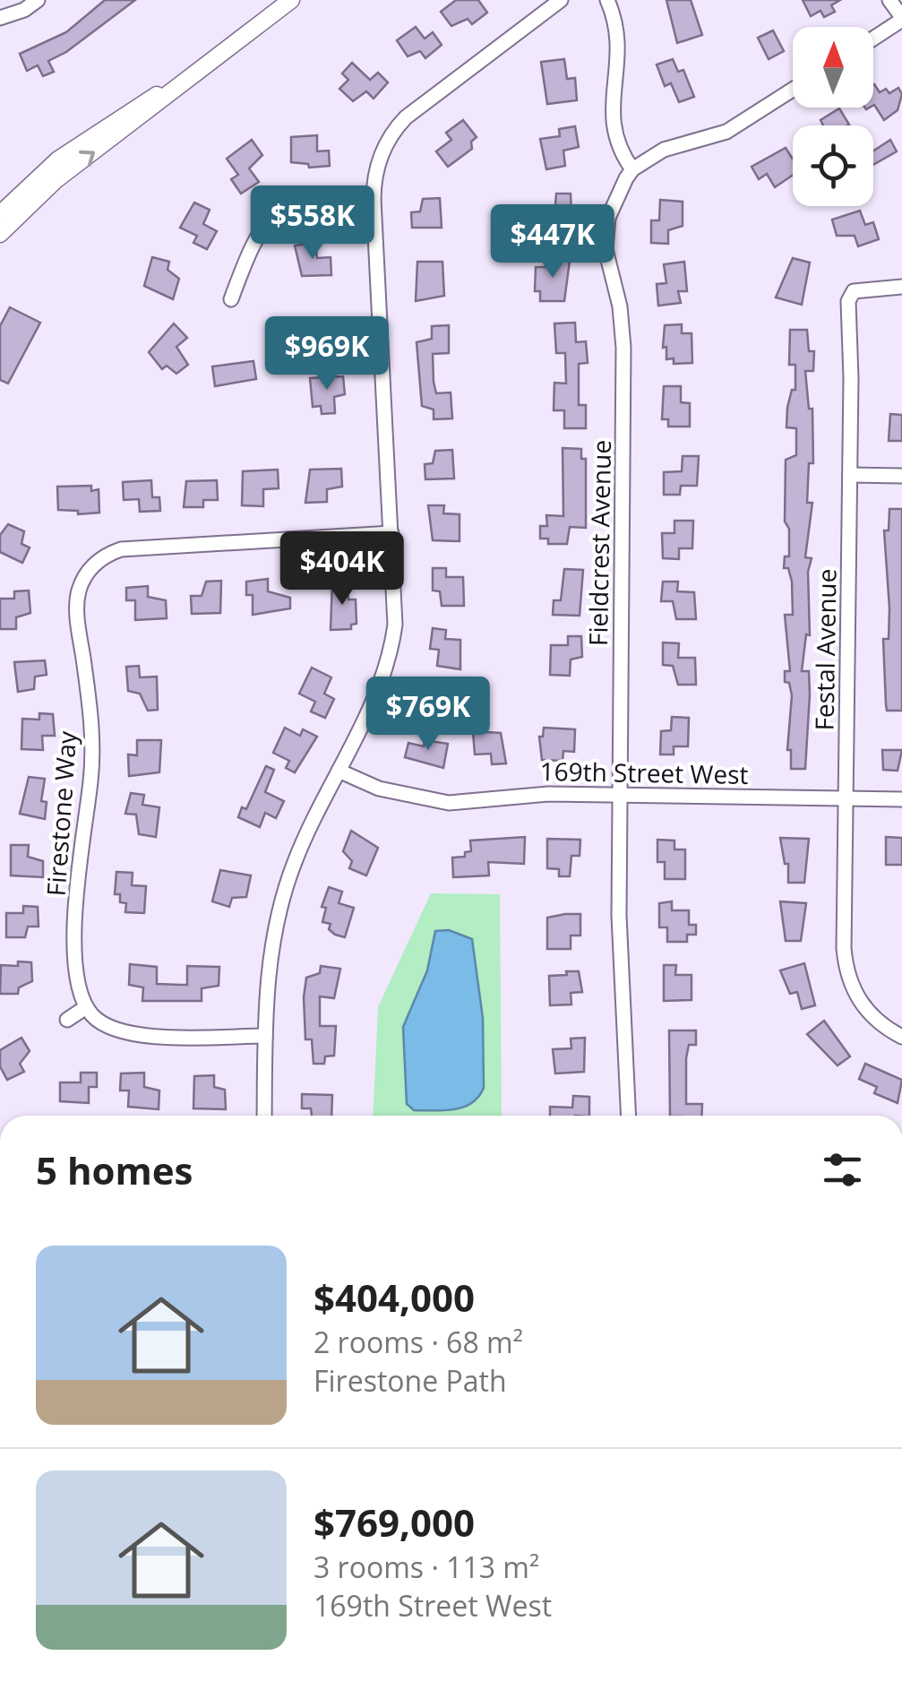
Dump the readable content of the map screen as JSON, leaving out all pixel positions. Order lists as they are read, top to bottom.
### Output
{
  "streets": {
    "street": [
      "Fieldcrest Avenue",
      "Festal Avenue",
      "169th Street West",
      "Firestone Way"
    ]
  },
  "crossings": [
    ["Fieldcrest Avenue", "169th Street West"],
    ["Festal Avenue", "169th Street West"]
  ],
  "north": "top",
  "page": {
    "price": [
      "$558K",
      "$447K",
      "$969K",
      "$404K",
      "$769K"
    ],
    "heading": "5 homes",
    "list": [
      {
        "name": "$404,000",
        "note": "2 rooms · 68 m² · Firestone Path"
      },
      {
        "name": "$769,000",
        "note": "3 rooms · 113 m² · 169th Street West"
      }
    ]
  }
}
